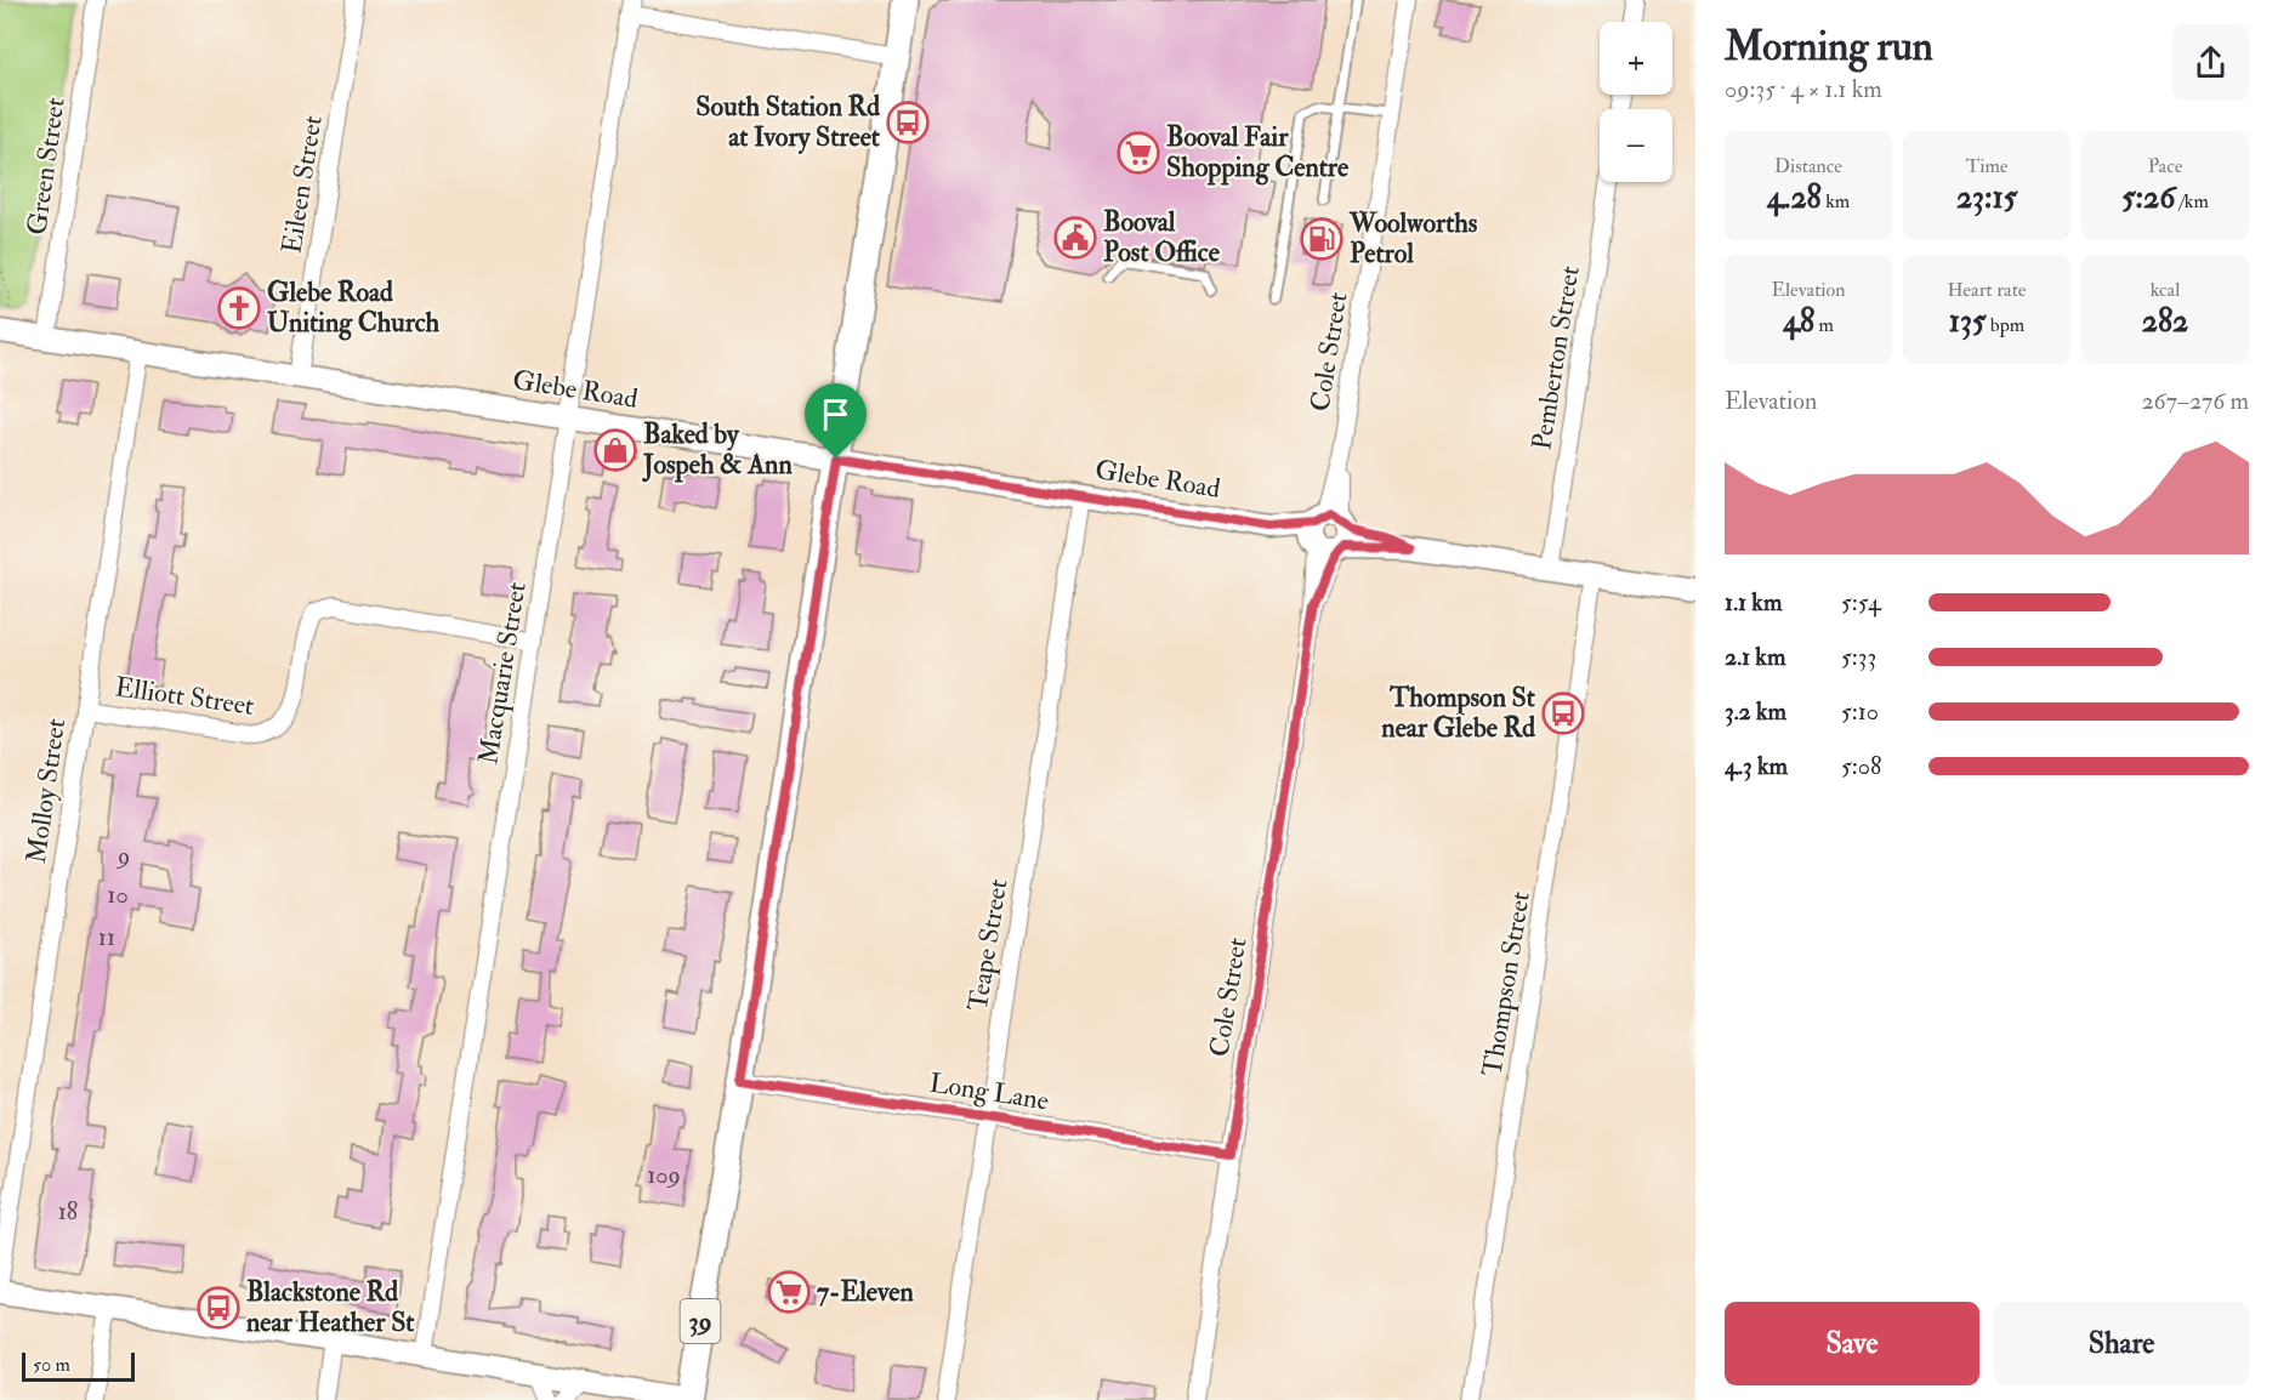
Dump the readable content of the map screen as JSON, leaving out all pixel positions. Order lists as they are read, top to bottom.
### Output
{
  "streets": {
    "main road": ["39"],
    "street": [
      "Green Street",
      "Eileen Street",
      "Cole Street",
      "Pemberton Street",
      "Glebe Road",
      "Macquarie Street",
      "Elliott Street",
      "Molloy Street",
      "Teape Street",
      "Thompson Street",
      "Long Lane"
    ]
  },
  "crossings": [
    ["Green Street", "Glebe Road"],
    ["Eileen Street", "Glebe Road"],
    ["Cole Street", "Glebe Road"],
    ["Cole Street", "Long Lane"],
    ["Pemberton Street", "Glebe Road"],
    ["Glebe Road", "Macquarie Street"],
    ["Glebe Road", "Molloy Street"],
    ["Glebe Road", "Teape Street"],
    ["Glebe Road", "Thompson Street"],
    ["Glebe Road", "39"],
    ["Macquarie Street", "Elliott Street"],
    ["Elliott Street", "Molloy Street"],
    ["Teape Street", "Long Lane"],
    ["Long Lane", "39"]
  ],
  "places": {
    "bus stop": ["South Station Rd at Ivory Street", "Thompson St near Glebe Rd", "Blackstone Rd near Heather St"],
    "supermarket": ["Booval Fair Shopping Centre", "7-Eleven"],
    "public building": ["Booval Post Office"],
    "fuel station": ["Woolworths Petrol"],
    "church": ["Glebe Road Uniting Church"],
    "shop": ["Baked by Jospeh & Ann"]
  },
  "house_numbers": [
    "9",
    "10",
    "11",
    "109",
    "18"
  ],
  "scale_bar": "50 m",
  "page": {
    "heading": ["Morning run", "09:35 · 4 × 1.1 km"],
    "map_buttons": ["+", "−"],
    "stats": [
      ["Distance", "4.28 km"],
      ["Time", "23:15"],
      ["Pace", "5:26 /km"],
      ["Elevation", "48 m"],
      ["Heart rate", "135 bpm"],
      ["kcal", "282"]
    ],
    "chart": ["Elevation", "267–276 m"],
    "list": [
      {
        "name": "1.1 km",
        "note": "5:54"
      },
      {
        "name": "2.1 km",
        "note": "5:33"
      },
      {
        "name": "3.2 km",
        "note": "5:10"
      },
      {
        "name": "4.3 km",
        "note": "5:08"
      }
    ],
    "buttons": ["Save", "Share"],
    "scale": "50 m"
  }
}
